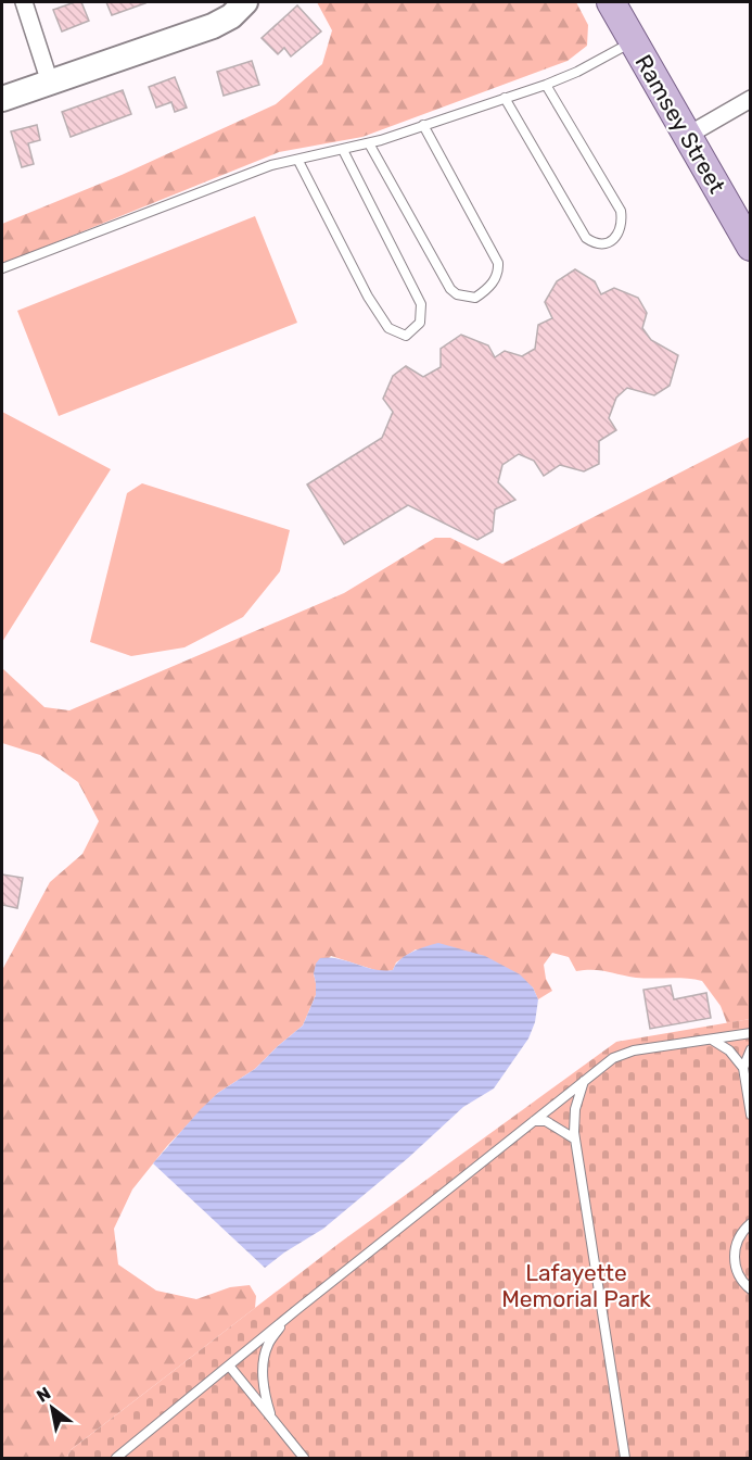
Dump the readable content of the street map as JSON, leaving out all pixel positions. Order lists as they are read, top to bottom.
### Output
{
  "streets": {
    "main road": ["Ramsey Street"]
  },
  "parks": ["Lafayette Memorial Park"],
  "north": "top left"
}
